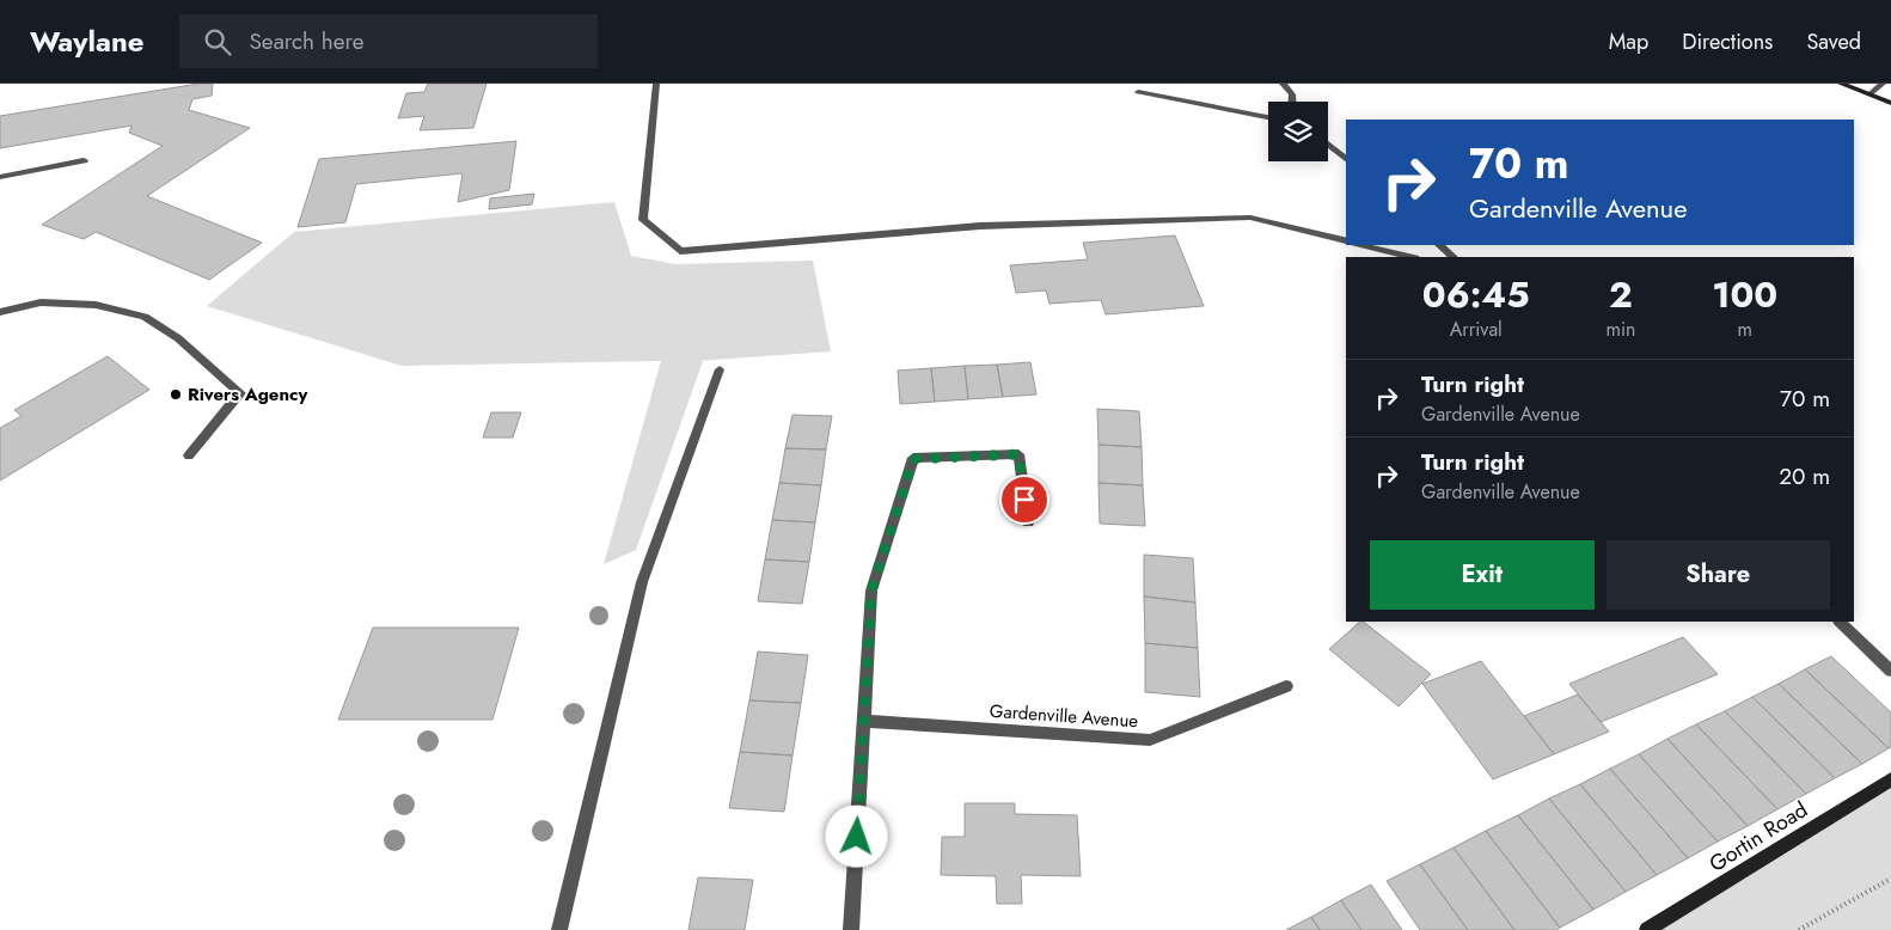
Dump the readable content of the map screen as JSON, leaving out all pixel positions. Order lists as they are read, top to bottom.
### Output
{
  "streets": {
    "main road": ["Gortin Road"],
    "street": ["Gardenville Avenue"]
  },
  "places": ["Rivers Agency"],
  "page": {
    "header": "Waylane",
    "search": "Search here",
    "nav": ["Map", "Directions", "Saved"],
    "turn": ["70 m", "Gardenville Avenue"],
    "eta": [
      "06:45",
      "Arrival",
      "2",
      "min",
      "100",
      "m"
    ],
    "list": [
      {
        "name": "Turn right",
        "note": "Gardenville Avenue",
        "value": "70 m"
      },
      {
        "name": "Turn right",
        "note": "Gardenville Avenue",
        "value": "20 m"
      }
    ],
    "buttons": ["Exit", "Share"]
  }
}
